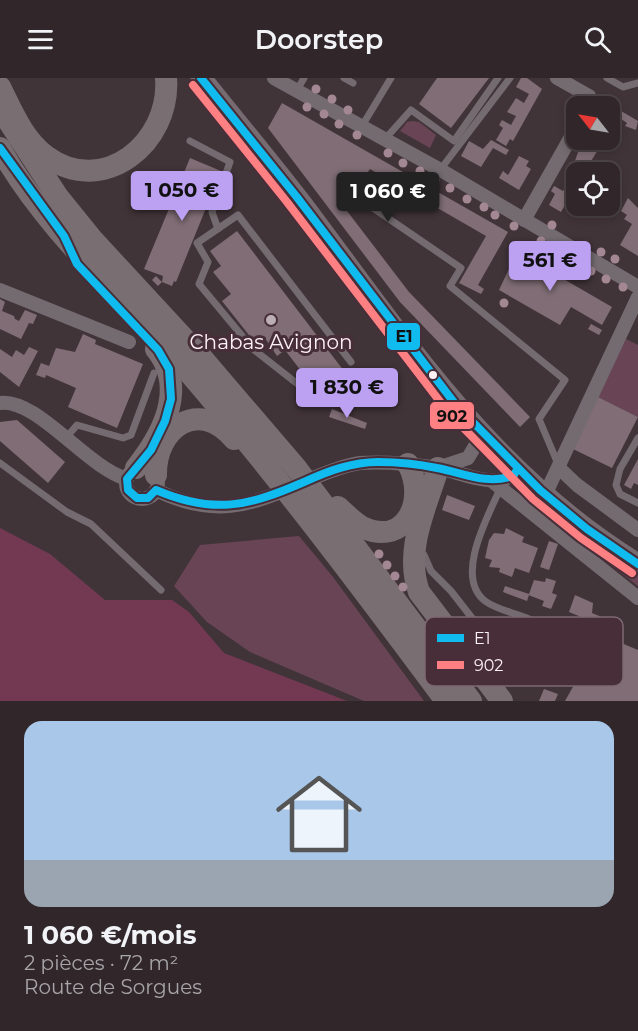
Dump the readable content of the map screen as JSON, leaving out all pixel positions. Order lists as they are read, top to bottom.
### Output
{
  "places": ["Chabas Avignon"],
  "lines": ["transit line E1", "transit line 902"],
  "legend": ["E1", "902"],
  "north": "top left",
  "page": {
    "header": "Doorstep",
    "price": [
      "1 050 €",
      "1 060 €",
      "561 €",
      "1 830 €"
    ],
    "list": [
      {
        "name": "1 060 €/mois",
        "note": "2 pièces · 72 m² · Route de Sorgues"
      }
    ]
  }
}
